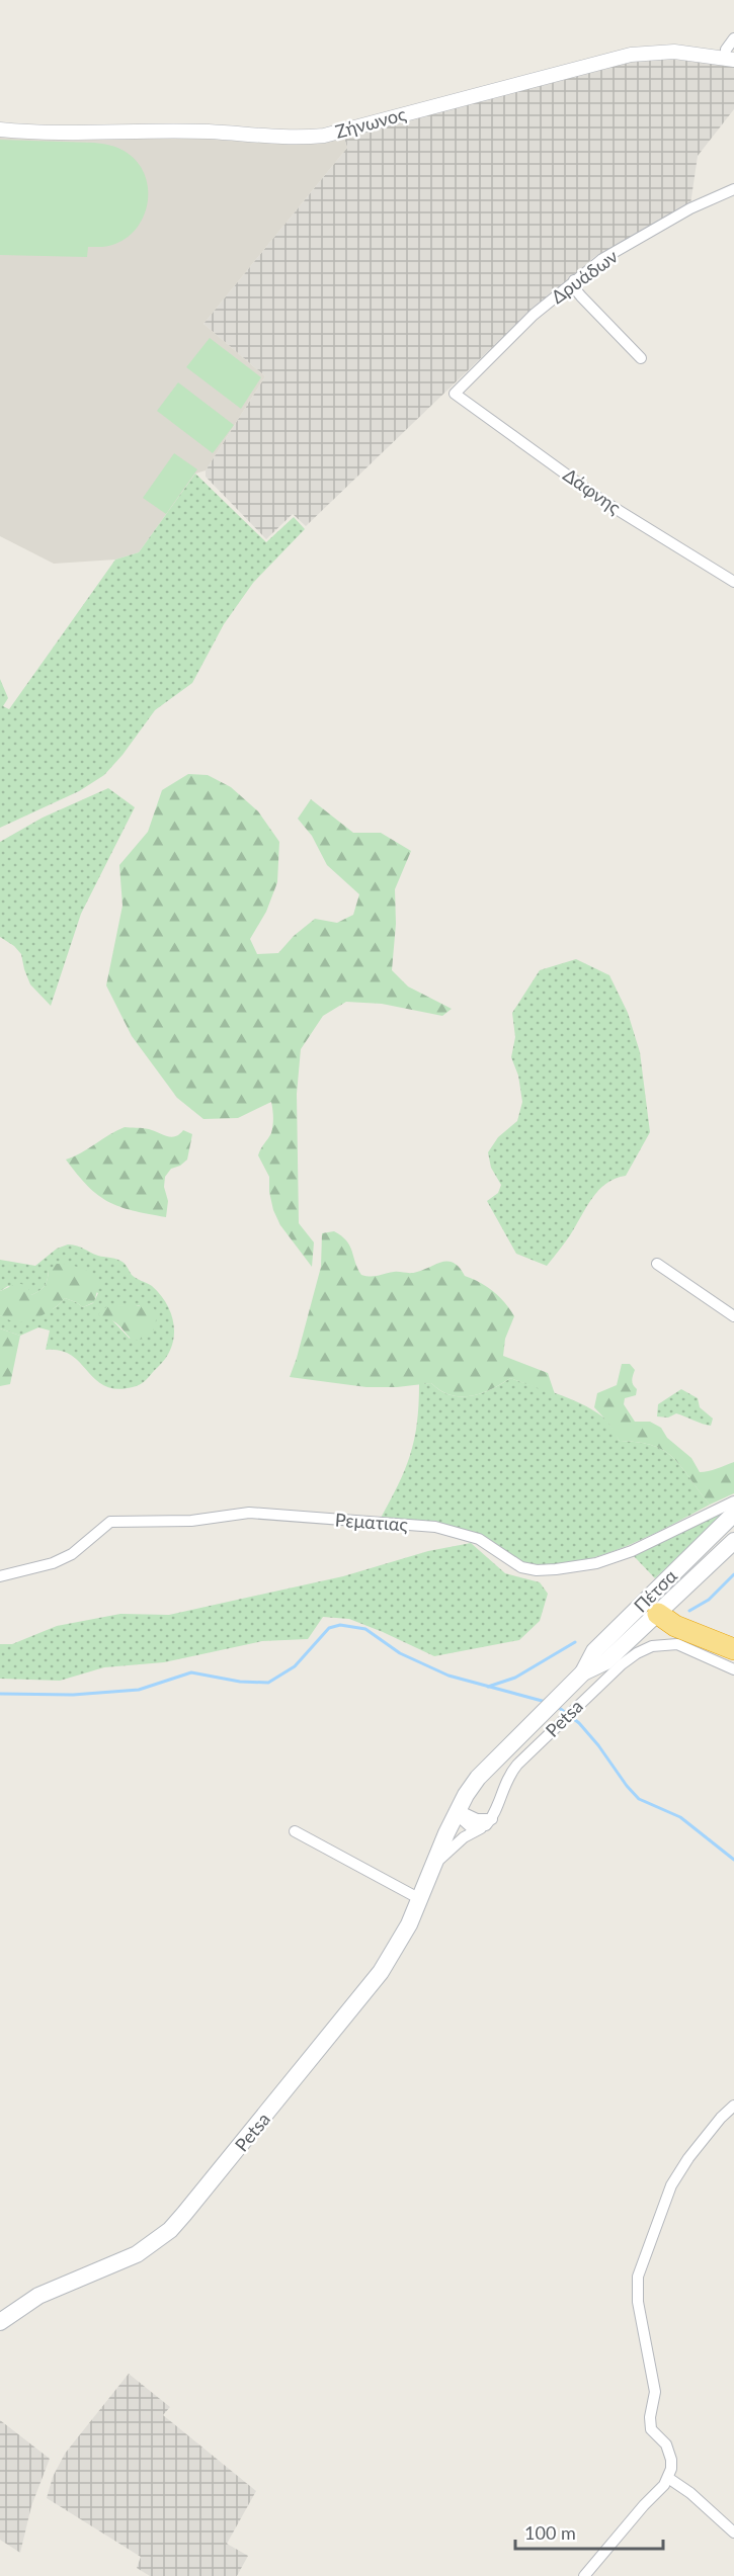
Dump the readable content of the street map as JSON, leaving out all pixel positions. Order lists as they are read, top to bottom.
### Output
{
  "streets": {
    "main road": ["Πέτσα", "Petsa"],
    "street": [
      "Ζήνωνος",
      "Δρυάδων",
      "Δάφνης",
      "Ρεματιας"
    ]
  },
  "crossings": [
    ["Δρυάδων", "Δάφνης"],
    ["Πέτσα", "Petsa"]
  ],
  "scale_bar": "100 m"
}
